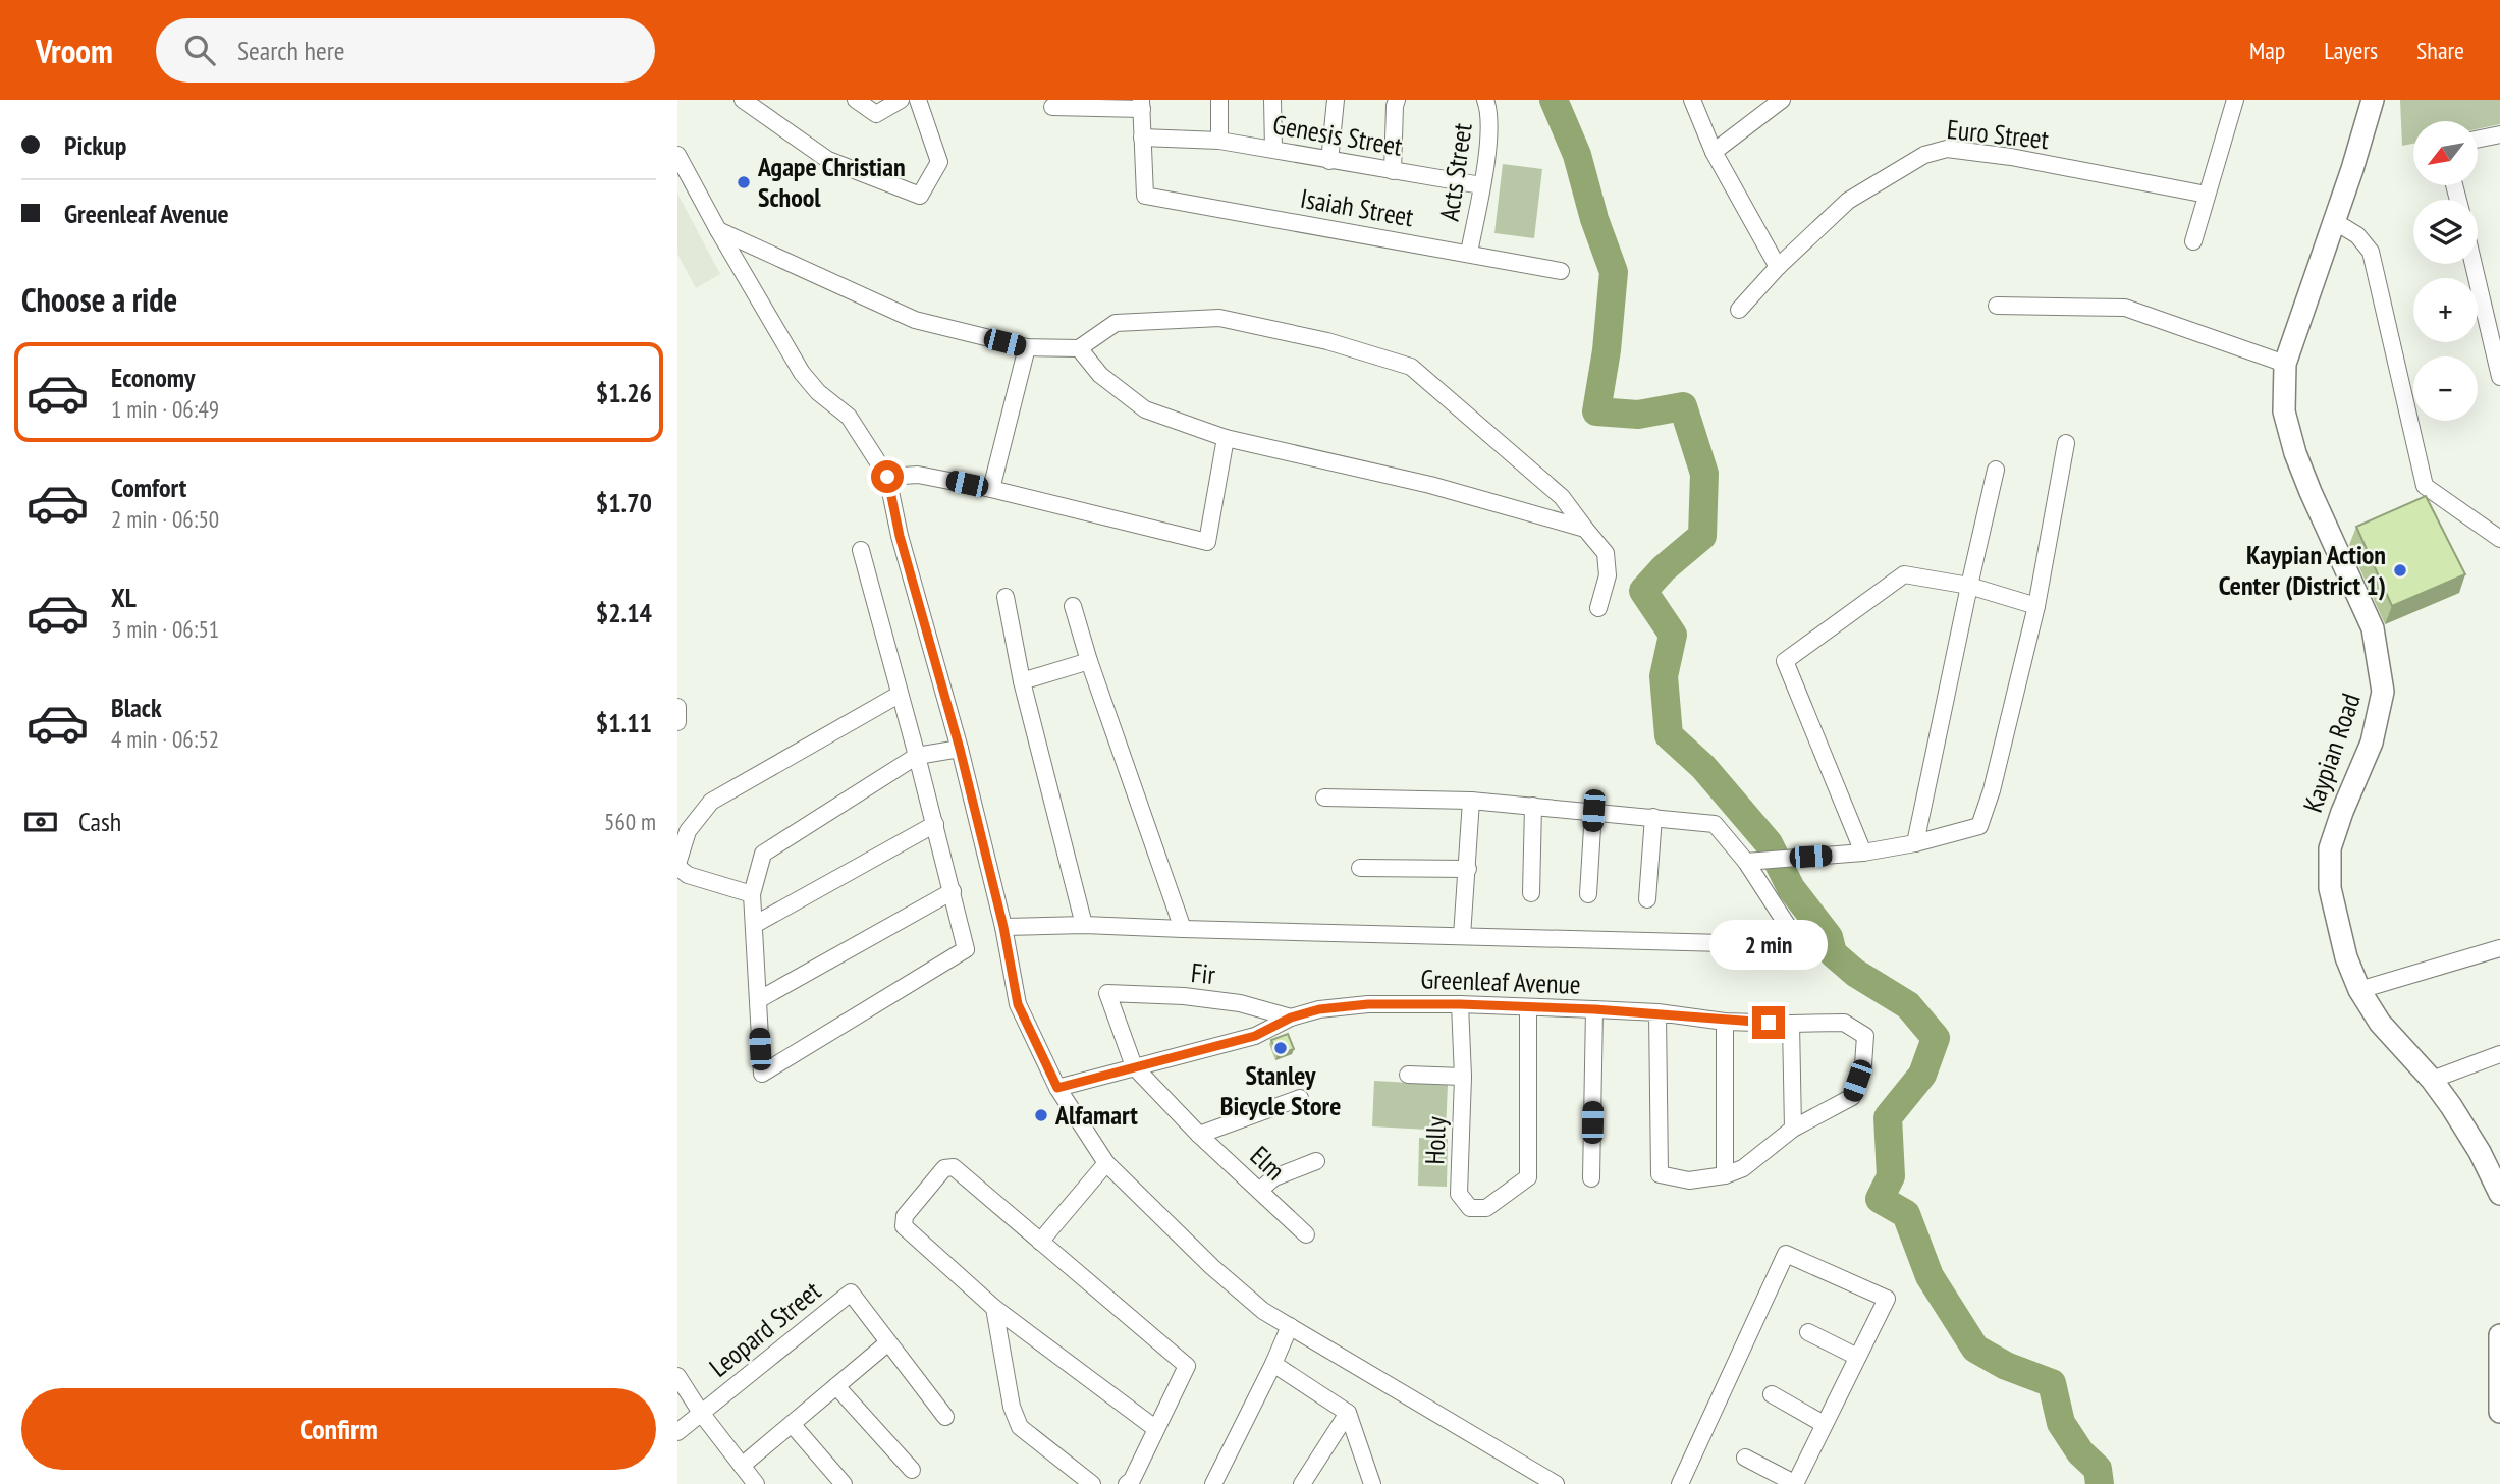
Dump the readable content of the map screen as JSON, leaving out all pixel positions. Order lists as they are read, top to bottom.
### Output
{
  "streets": {
    "main road": ["Kaypian Road"],
    "street": [
      "Euro Street",
      "Genesis Street",
      "Acts Street",
      "Isaiah Street",
      "Fir",
      "Greenleaf Avenue",
      "Holly",
      "Elm",
      "Leopard Street"
    ]
  },
  "crossings": [
    ["Genesis Street", "Acts Street"],
    ["Genesis Street", "Isaiah Street"],
    ["Acts Street", "Isaiah Street"],
    ["Fir", "Greenleaf Avenue"],
    ["Fir", "Elm"],
    ["Greenleaf Avenue", "Holly"],
    ["Greenleaf Avenue", "Elm"]
  ],
  "places": [
    "Agape Christian School",
    "Kaypian Action Center (District 1)",
    "Stanley Bicycle Store",
    "Alfamart"
  ],
  "north": "bottom left",
  "page": {
    "header": "Vroom",
    "search": "Search here",
    "nav": ["Map", "Layers", "Share"],
    "banner": ["Pickup", "Greenleaf Avenue"],
    "map_buttons": ["+", "−"],
    "heading": "Choose a ride",
    "list": [
      {
        "name": "Economy",
        "note": "1 min · 06:49",
        "value": "$1.26"
      },
      {
        "name": "Comfort",
        "note": "2 min · 06:50",
        "value": "$1.70"
      },
      {
        "name": "XL",
        "note": "3 min · 06:51",
        "value": "$2.14"
      },
      {
        "name": "Black",
        "note": "4 min · 06:52",
        "value": "$1.11"
      }
    ],
    "pay": ["Cash", "560 m"],
    "bubble": "2 min",
    "buttons": "Confirm"
  }
}
